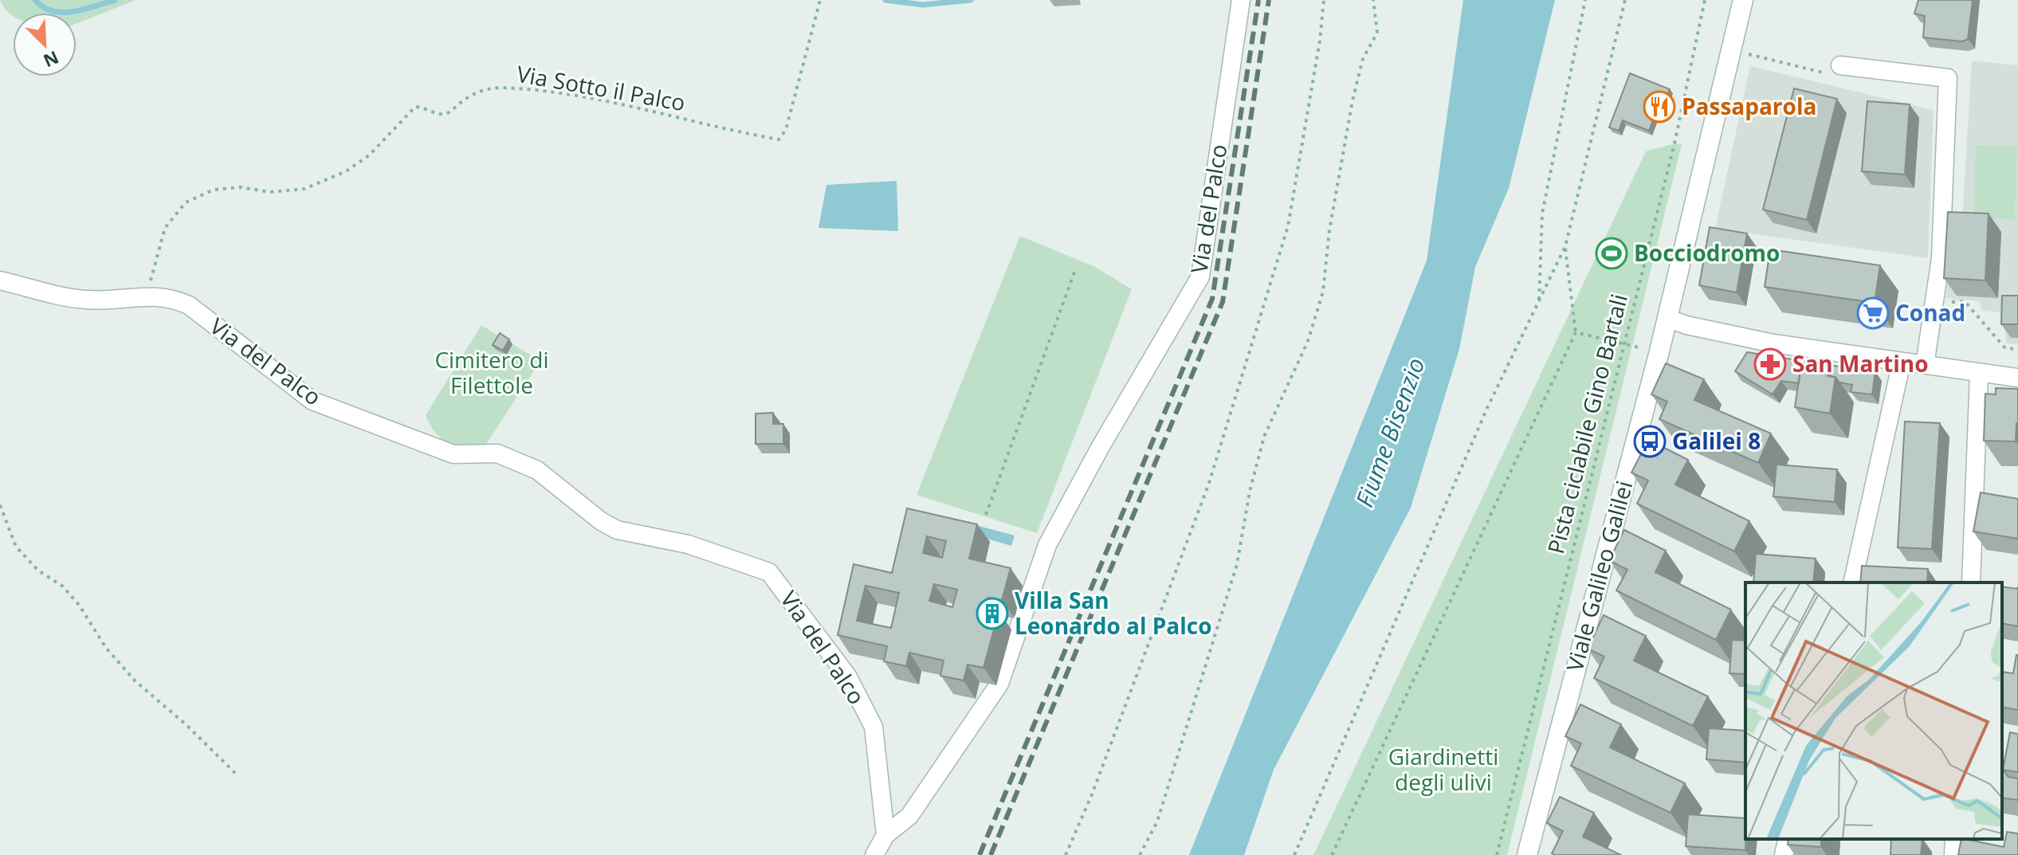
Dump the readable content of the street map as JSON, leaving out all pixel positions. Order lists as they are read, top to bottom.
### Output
{
  "streets": {
    "main road": ["Viale Galileo Galilei"],
    "street": ["Via del Palco"],
    "path": ["Via Sotto il Palco", "Pista ciclabile Gino Bartali"]
  },
  "crossings": [
    ["Via Sotto il Palco", "Via del Palco"]
  ],
  "water": ["Fiume Bisenzio"],
  "parks": ["Cimitero di Filettole", "Giardinetti degli ulivi"],
  "places": {
    "restaurant": ["Passaparola"],
    "sports": ["Bocciodromo"],
    "supermarket": ["Conad"],
    "pharmacy": ["San Martino"],
    "bus stop": ["Galilei 8"],
    "building": ["Villa San Leonardo al Palco"]
  },
  "north": "bottom right"
}
